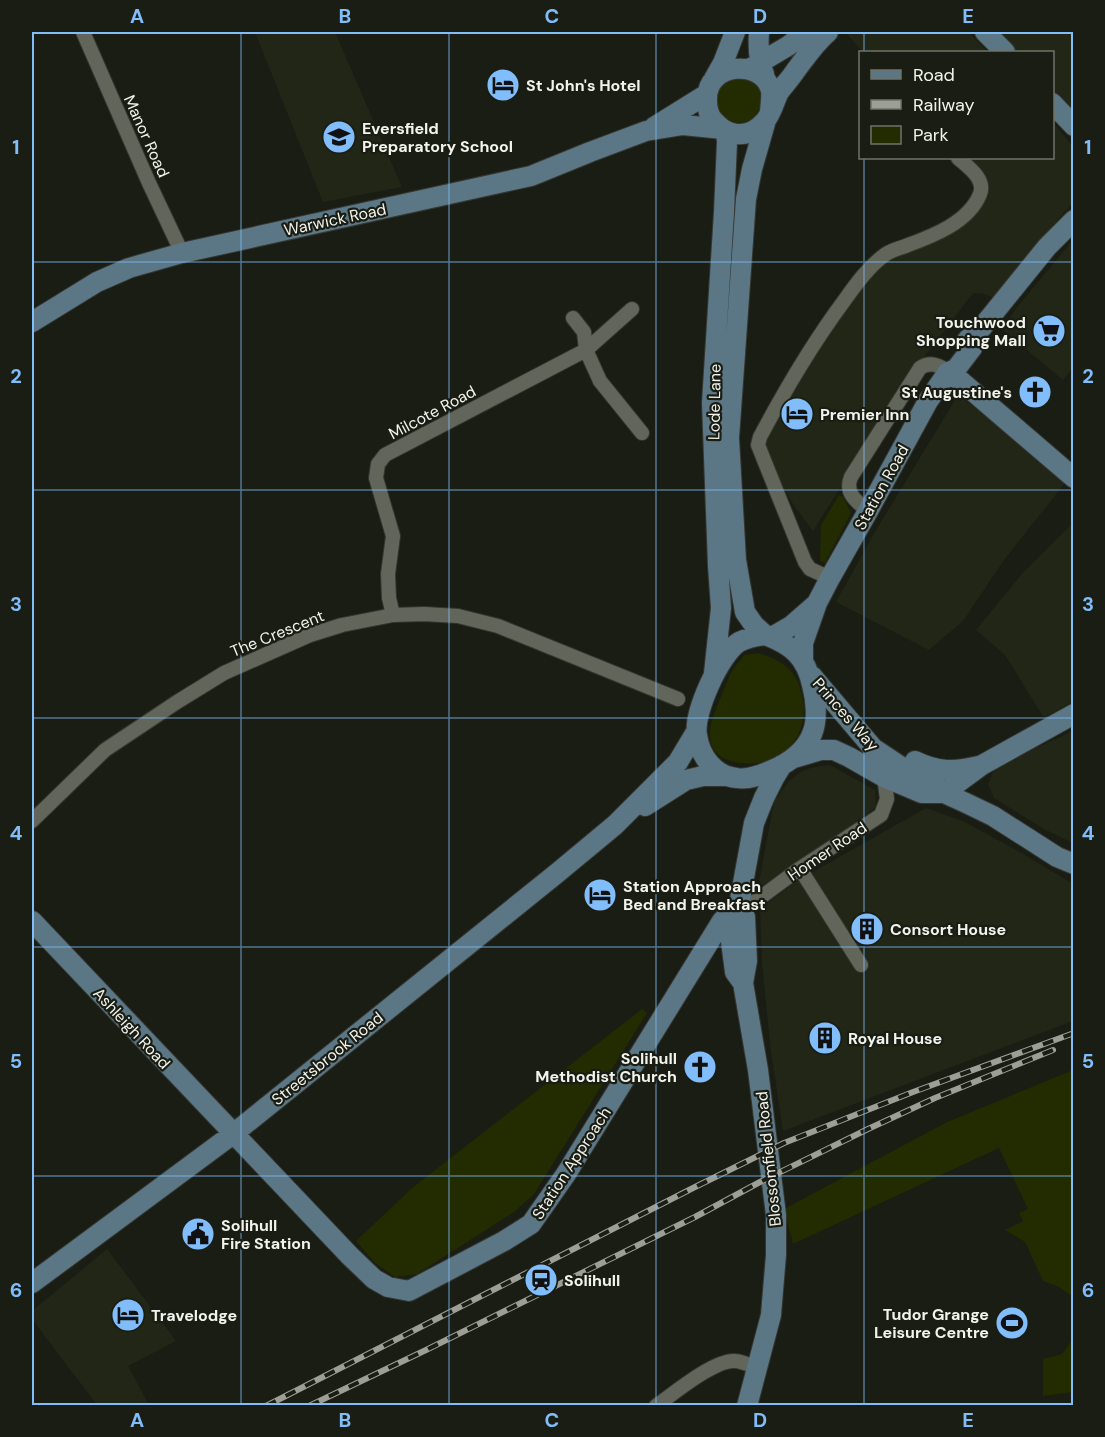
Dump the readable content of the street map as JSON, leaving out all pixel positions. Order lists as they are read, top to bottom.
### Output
{
  "streets": {
    "main road": [
      "Warwick Road",
      "Lode Lane",
      "Station Road",
      "Princes Way",
      "Ashleigh Road",
      "Streetsbrook Road",
      "Blossomfield Road",
      "Station Approach"
    ],
    "street": [
      "Manor Road",
      "Milcote Road",
      "The Crescent",
      "Homer Road"
    ]
  },
  "crossings": [
    ["Manor Road", "Warwick Road"],
    ["Warwick Road", "Lode Lane"],
    ["Lode Lane", "Station Road"],
    ["Lode Lane", "Princes Way"],
    ["Lode Lane", "Streetsbrook Road"],
    ["Lode Lane", "Blossomfield Road"],
    ["Milcote Road", "The Crescent"],
    ["Station Road", "Princes Way"],
    ["Station Road", "Streetsbrook Road"],
    ["Station Road", "Blossomfield Road"],
    ["Princes Way", "Homer Road"],
    ["Princes Way", "Streetsbrook Road"],
    ["Princes Way", "Blossomfield Road"],
    ["Homer Road", "Blossomfield Road"],
    ["Homer Road", "Station Approach"],
    ["Ashleigh Road", "Streetsbrook Road"],
    ["Ashleigh Road", "Station Approach"],
    ["Streetsbrook Road", "Blossomfield Road"],
    ["Streetsbrook Road", "Station Approach"],
    ["Blossomfield Road", "Station Approach"]
  ],
  "places": {
    "hotel": [
      "St John's Hotel",
      "Premier Inn",
      "Station Approach Bed and Breakfast",
      "Travelodge"
    ],
    "school or university": ["Eversfield Preparatory School"],
    "supermarket": ["Touchwood Shopping Mall"],
    "church": ["St Augustine's", "Solihull Methodist Church"],
    "building": ["Consort House", "Royal House"],
    "public building": ["Solihull Fire Station"],
    "station": ["Solihull"],
    "sports": ["Tudor Grange Leisure Centre"]
  },
  "legend": ["Road", "Railway", "Park"],
  "grid": {
    "columns": [
      "A",
      "B",
      "C",
      "D",
      "E"
    ],
    "rows": [
      "1",
      "2",
      "3",
      "4",
      "5",
      "6"
    ]
  }
}
